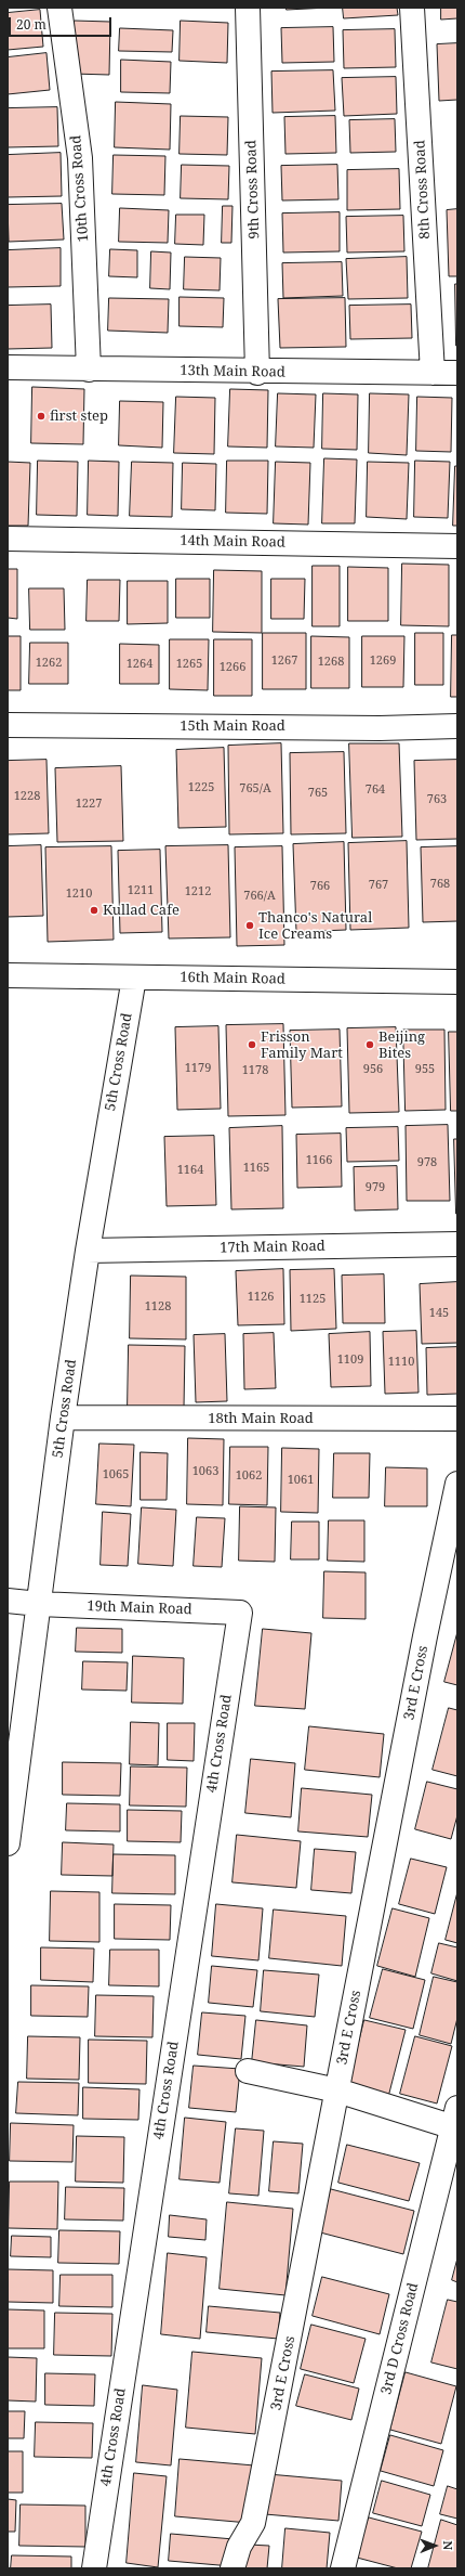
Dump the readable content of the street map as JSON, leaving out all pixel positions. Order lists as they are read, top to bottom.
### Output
{
  "streets": {
    "street": [
      "10th Cross Road",
      "9th Cross Road",
      "8th Cross Road",
      "13th Main Road",
      "14th Main Road",
      "15th Main Road",
      "16th Main Road",
      "5th Cross Road",
      "17th Main Road",
      "18th Main Road",
      "19th Main Road",
      "3rd E Cross",
      "4th Cross Road",
      "3rd D Cross Road"
    ]
  },
  "crossings": [
    ["10th Cross Road", "13th Main Road"],
    ["9th Cross Road", "13th Main Road"],
    ["8th Cross Road", "13th Main Road"],
    ["16th Main Road", "5th Cross Road"],
    ["5th Cross Road", "17th Main Road"],
    ["5th Cross Road", "18th Main Road"],
    ["5th Cross Road", "19th Main Road"],
    ["19th Main Road", "4th Cross Road"]
  ],
  "places": [
    "first step",
    "Kullad Cafe",
    "Thanco's Natural Ice Creams",
    "Frisson Family Mart",
    "Beijing Bites"
  ],
  "house_numbers": [
    "1267",
    "1269",
    "1268",
    "1262",
    "1264",
    "1265",
    "1266",
    "1225",
    "765/A",
    "764",
    "765",
    "1228",
    "763",
    "1227",
    "768",
    "767",
    "766",
    "1211",
    "1212",
    "1210",
    "766/A",
    "1179",
    "956",
    "955",
    "1178",
    "1166",
    "978",
    "1165",
    "1164",
    "979",
    "1126",
    "1125",
    "1128",
    "145",
    "1109",
    "1110",
    "1063",
    "1065",
    "1062",
    "1061"
  ],
  "scale_bar": "20 m",
  "north": "right"
}
